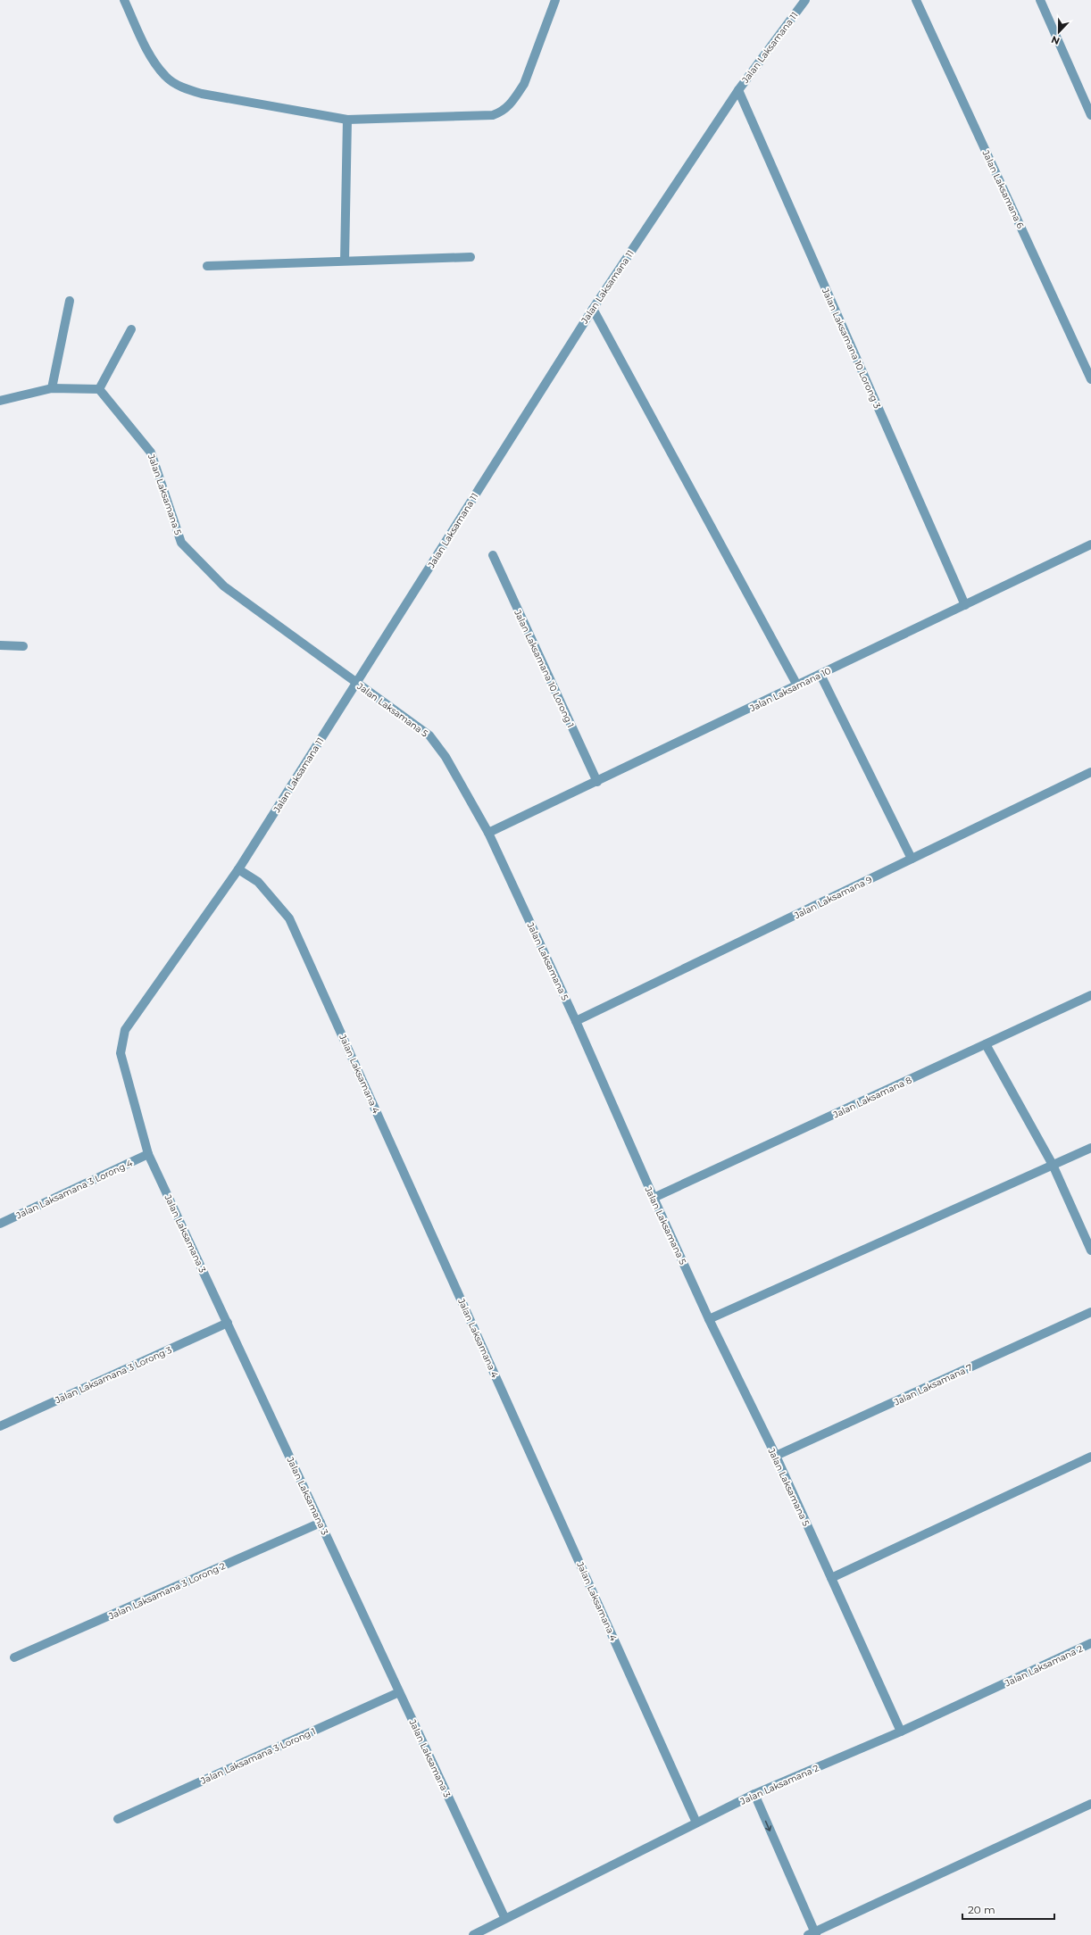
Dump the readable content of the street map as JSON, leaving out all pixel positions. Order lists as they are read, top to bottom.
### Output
{
  "streets": {
    "street": [
      "Jalan Laksamana 11",
      "Jalan Laksamana 6",
      "Jalan Laksamana 10 Lorong 3",
      "Jalan Laksamana 5",
      "Jalan Laksamana 10 Lorong 1",
      "Jalan Laksamana 10",
      "Jalan Laksamana 9",
      "Jalan Laksamana 4",
      "Jalan Laksamana 8",
      "Jalan Laksamana 3 Lorong 4",
      "Jalan Laksamana 3",
      "Jalan Laksamana 3 Lorong 3",
      "Jalan Laksamana 7",
      "Jalan Laksamana 3 Lorong 2",
      "Jalan Laksamana 2",
      "Jalan Laksamana 3 Lorong 1"
    ]
  },
  "crossings": [
    ["Jalan Laksamana 11", "Jalan Laksamana 10 Lorong 3"],
    ["Jalan Laksamana 11", "Jalan Laksamana 5"],
    ["Jalan Laksamana 11", "Jalan Laksamana 4"],
    ["Jalan Laksamana 11", "Jalan Laksamana 3"],
    ["Jalan Laksamana 10 Lorong 3", "Jalan Laksamana 10"],
    ["Jalan Laksamana 5", "Jalan Laksamana 10"],
    ["Jalan Laksamana 5", "Jalan Laksamana 9"],
    ["Jalan Laksamana 5", "Jalan Laksamana 8"],
    ["Jalan Laksamana 5", "Jalan Laksamana 7"],
    ["Jalan Laksamana 5", "Jalan Laksamana 2"],
    ["Jalan Laksamana 10 Lorong 1", "Jalan Laksamana 10"],
    ["Jalan Laksamana 4", "Jalan Laksamana 2"],
    ["Jalan Laksamana 3 Lorong 4", "Jalan Laksamana 3"],
    ["Jalan Laksamana 3", "Jalan Laksamana 3 Lorong 3"],
    ["Jalan Laksamana 3", "Jalan Laksamana 3 Lorong 2"],
    ["Jalan Laksamana 3", "Jalan Laksamana 2"],
    ["Jalan Laksamana 3", "Jalan Laksamana 3 Lorong 1"]
  ],
  "scale_bar": "20 m",
  "north": "bottom"
}
